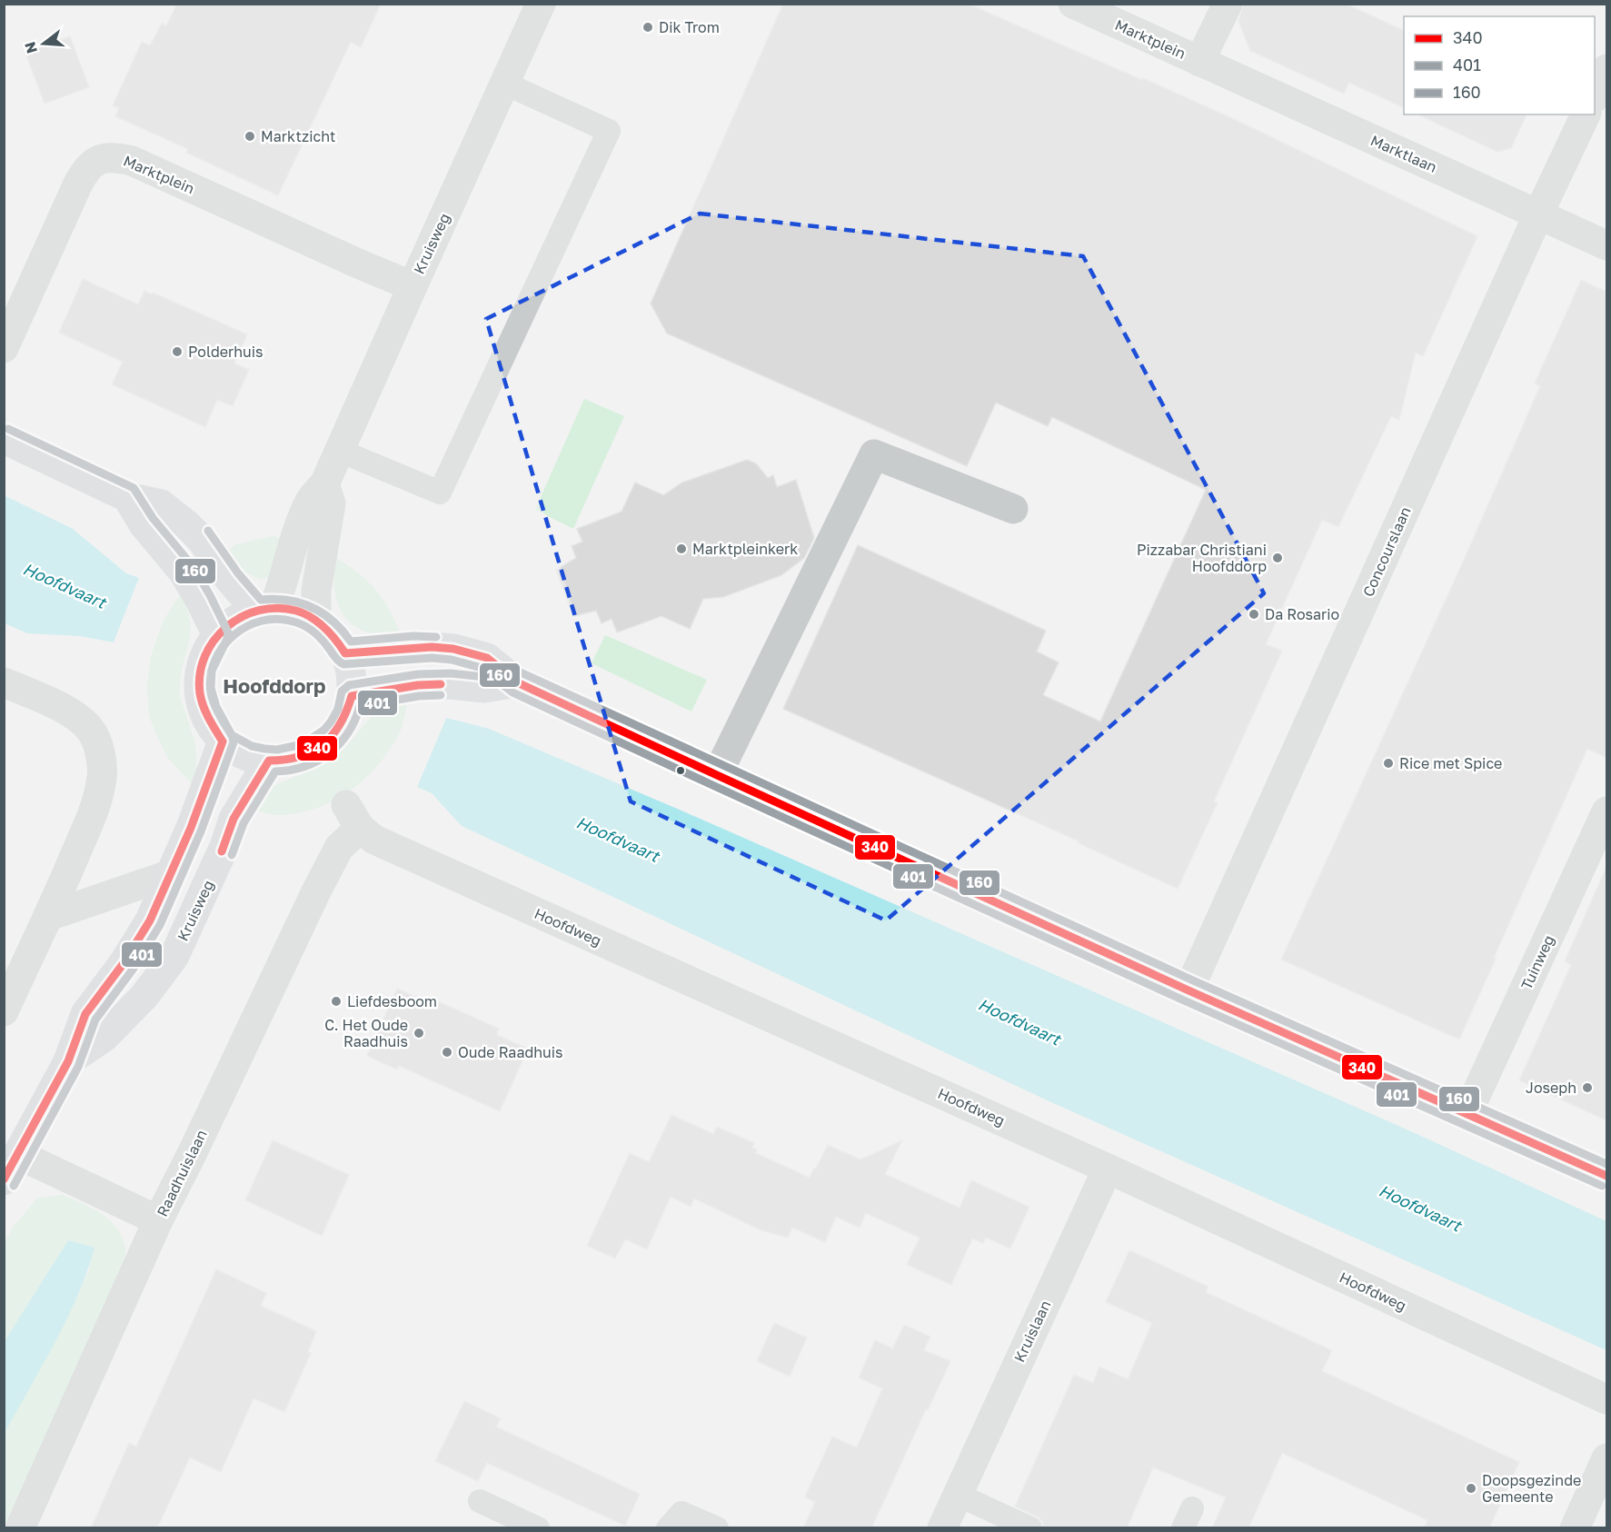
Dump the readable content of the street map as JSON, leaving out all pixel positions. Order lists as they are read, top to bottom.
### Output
{
  "streets": {
    "street": [
      "Marktplein",
      "Marktlaan",
      "Kruisweg",
      "Concourslaan",
      "Hoofdweg",
      "Tuinweg",
      "Raadhuislaan",
      "Kruislaan"
    ]
  },
  "crossings": [
    ["Marktplein", "Marktlaan"],
    ["Marktplein", "Kruisweg"],
    ["Marktlaan", "Concourslaan"],
    ["Hoofdweg", "Raadhuislaan"],
    ["Hoofdweg", "Kruislaan"]
  ],
  "districts": ["Hoofddorp"],
  "water": ["Hoofdvaart"],
  "places": [
    "Dik Trom",
    "Marktzicht",
    "Polderhuis",
    "Marktpleinkerk",
    "Pizzabar Christiani Hoofddorp",
    "Da Rosario",
    "Rice met Spice",
    "Liefdesboom",
    "C. Het Oude Raadhuis",
    "Oude Raadhuis",
    "Joseph",
    "Doopsgezinde Gemeente"
  ],
  "lines": ["transit line 160", "transit line 340", "transit line 401"],
  "legend": ["340", "401", "160"],
  "north": "left"
}
